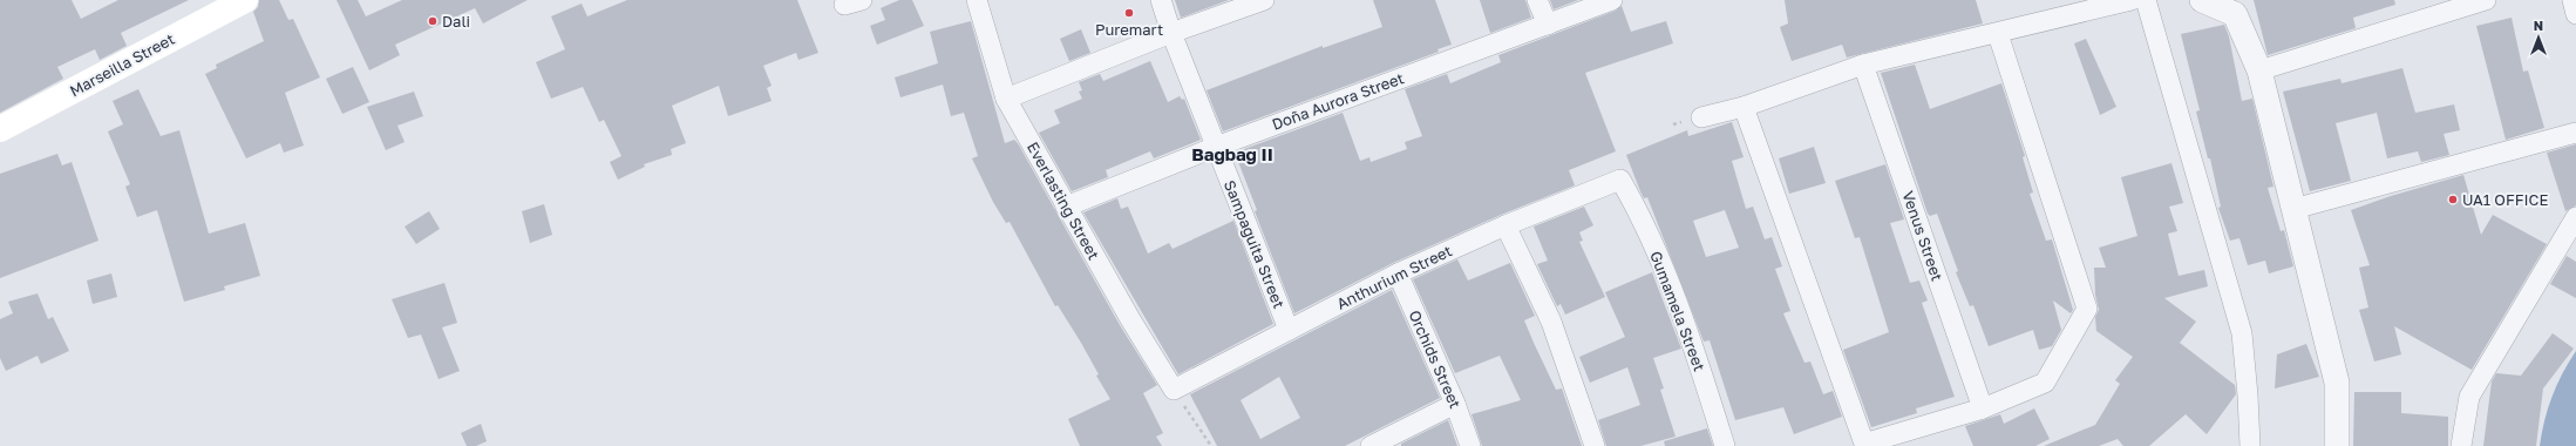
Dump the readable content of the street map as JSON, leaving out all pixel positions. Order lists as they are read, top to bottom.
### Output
{
  "streets": {
    "main road": ["Marseilla Street"],
    "street": [
      "Doña Aurora Street",
      "Everlasting Street",
      "Venus Street",
      "Sampaguita Street",
      "Anthurium Street",
      "Gumamela Street",
      "Orchids Street"
    ]
  },
  "crossings": [
    ["Doña Aurora Street", "Everlasting Street"],
    ["Doña Aurora Street", "Sampaguita Street"],
    ["Everlasting Street", "Anthurium Street"],
    ["Sampaguita Street", "Anthurium Street"],
    ["Anthurium Street", "Gumamela Street"],
    ["Anthurium Street", "Orchids Street"]
  ],
  "districts": ["Bagbag II"],
  "places": ["Puremart", "Dali", "UA1 OFFICE"],
  "north": "top"
}
